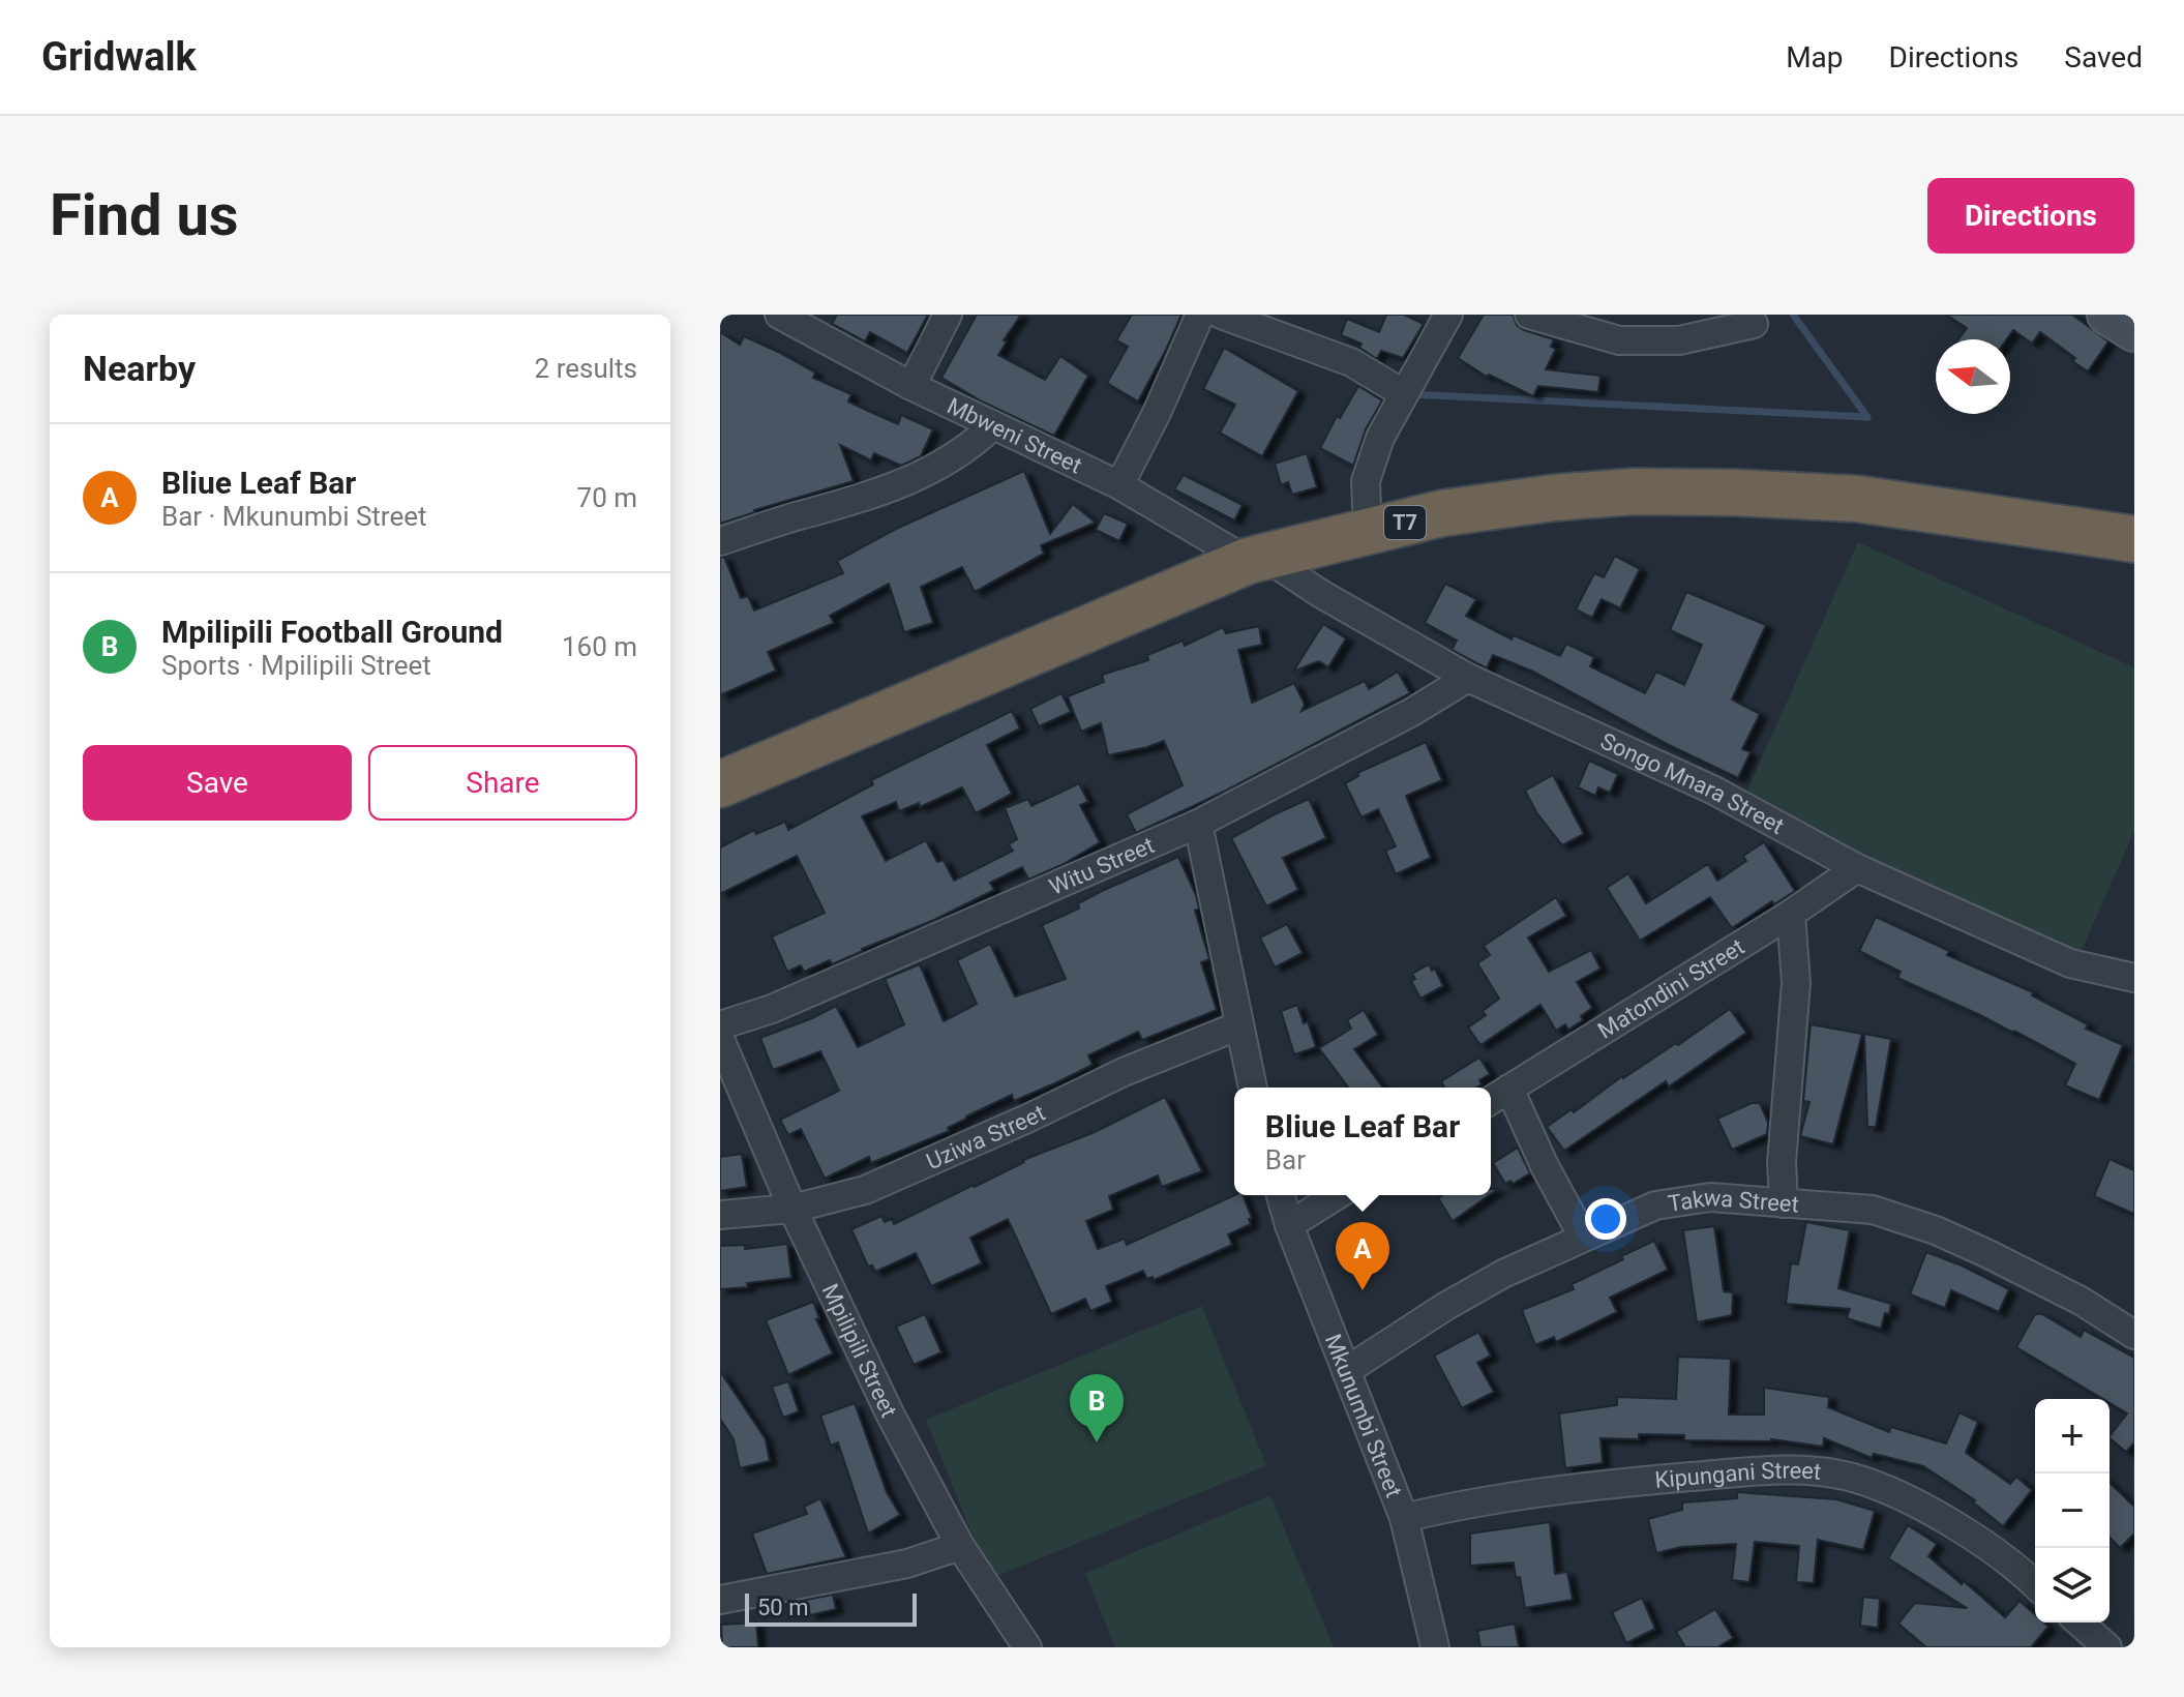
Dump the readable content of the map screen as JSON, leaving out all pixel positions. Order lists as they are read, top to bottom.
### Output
{
  "streets": {
    "highway": ["T7"],
    "street": [
      "Mbweni Street",
      "Songo Mnara Street",
      "Witu Street",
      "Matondini Street",
      "Uziwa Street",
      "Takwa Street",
      "Mpilipili Street",
      "Mkunumbi Street",
      "Kipungani Street"
    ]
  },
  "crossings": [
    ["Mbweni Street", "T7"],
    ["Mbweni Street", "Songo Mnara Street"],
    ["T7", "Songo Mnara Street"],
    ["Songo Mnara Street", "Witu Street"],
    ["Songo Mnara Street", "Matondini Street"],
    ["Uziwa Street", "Mpilipili Street"],
    ["Takwa Street", "Mkunumbi Street"],
    ["Mkunumbi Street", "Kipungani Street"]
  ],
  "scale_bar": "50 m",
  "north": "left",
  "page": {
    "header": "Gridwalk",
    "nav": ["Map", "Directions", "Saved"],
    "buttons": [
      "Directions",
      ["Save", "Share"]
    ],
    "title": "Find us",
    "heading": ["Nearby", "2 results"],
    "list": [
      {
        "mark": "A",
        "name": "Bliue Leaf Bar",
        "note": "Bar · Mkunumbi Street",
        "value": "70 m"
      },
      {
        "mark": "B",
        "name": "Mpilipili Football Ground",
        "note": "Sports · Mpilipili Street",
        "value": "160 m"
      }
    ],
    "popup": ["Bliue Leaf Bar", "Bar"],
    "pins": ["A", "B"],
    "map_buttons": ["+", "−"],
    "scale": "50 m"
  }
}
